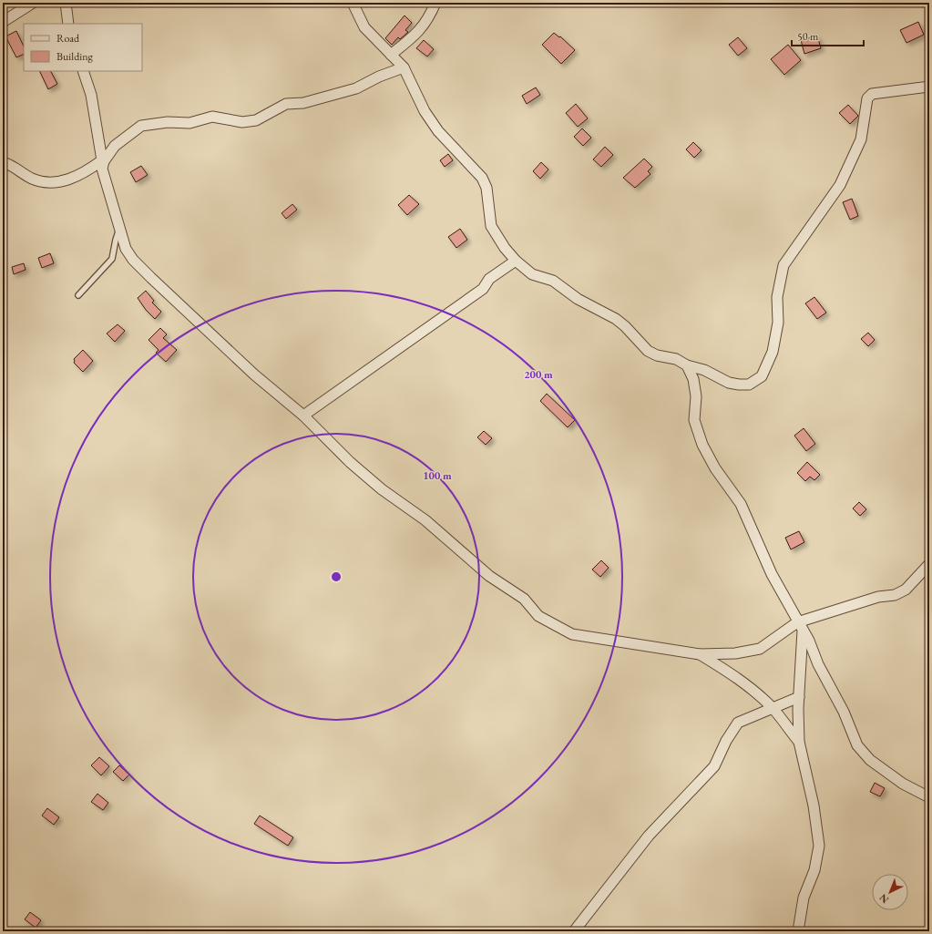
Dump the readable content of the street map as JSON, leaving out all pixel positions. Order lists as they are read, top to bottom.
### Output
{
  "legend": ["Road", "Building"],
  "scale_bar": "50 m",
  "north": "bottom left",
  "rings": ["200 m", "100 m"]
}
